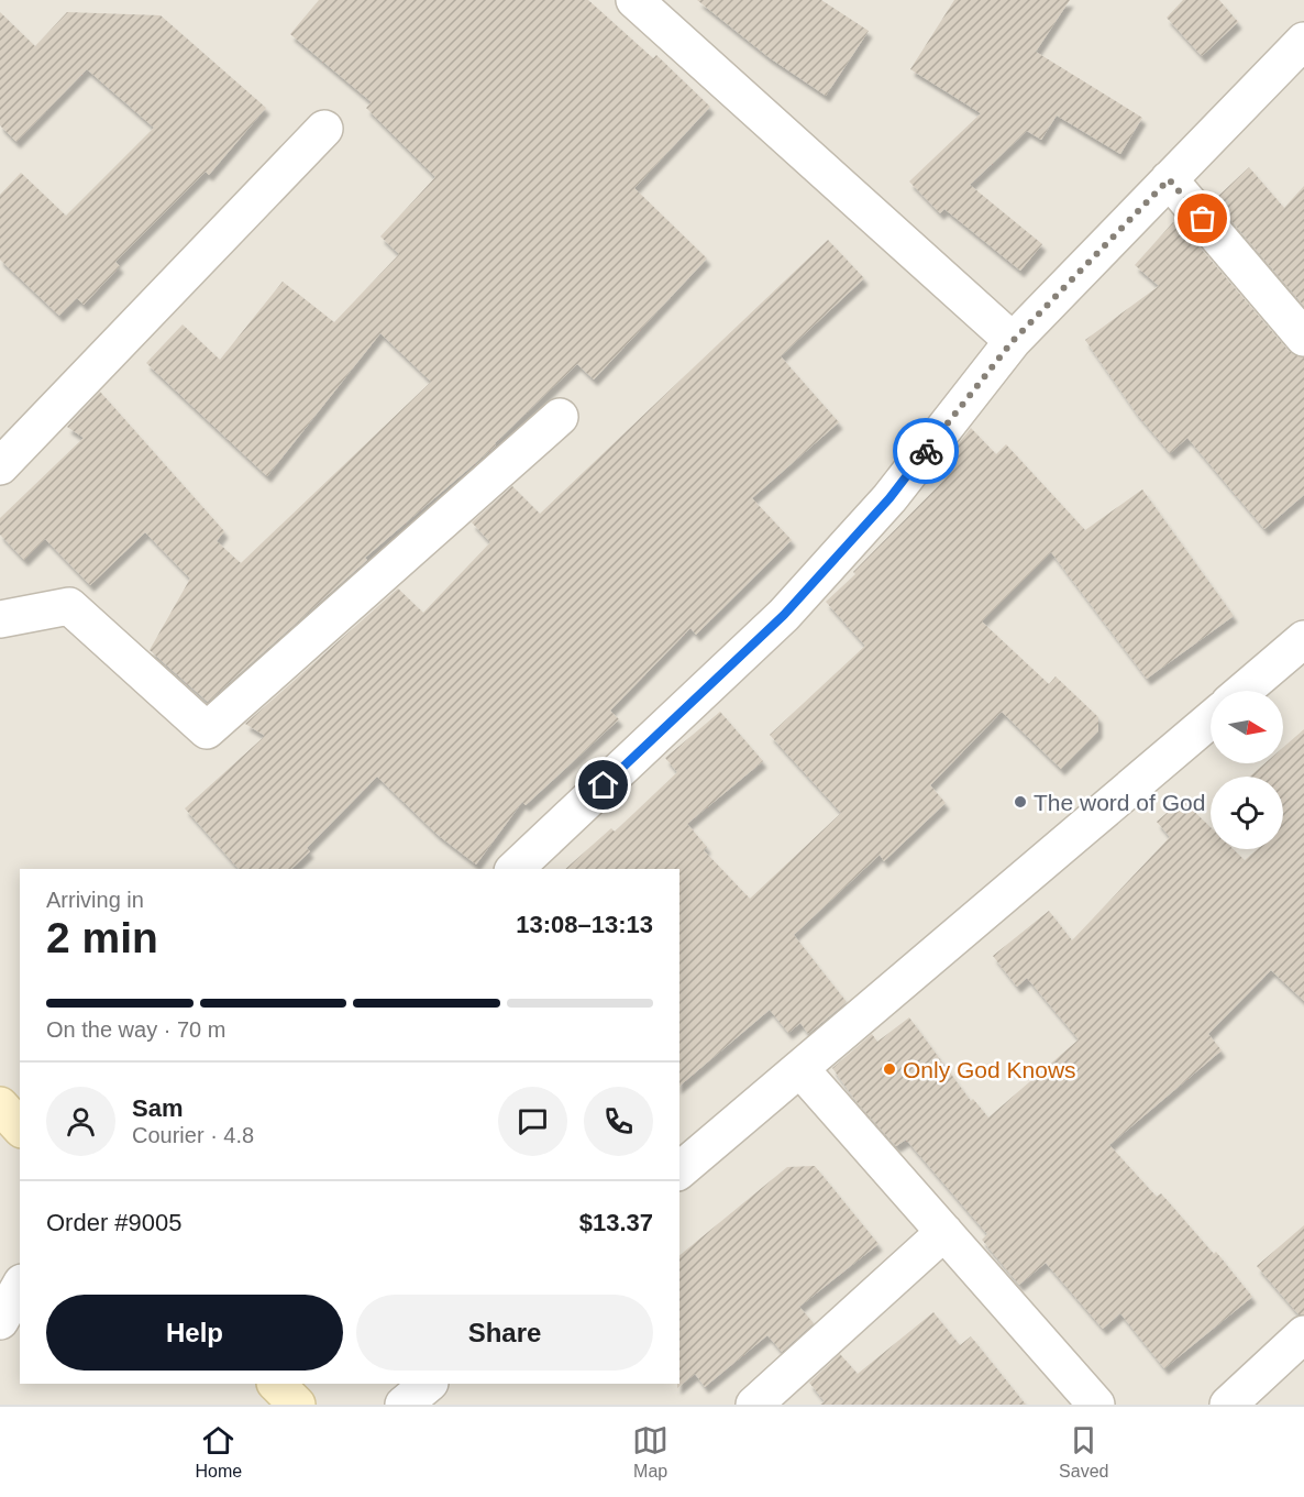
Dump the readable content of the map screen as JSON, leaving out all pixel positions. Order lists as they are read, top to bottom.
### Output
{
  "places": ["The word of God", "Only God Knows"],
  "north": "right",
  "page": {
    "heading": ["2 min", "Arriving in", "13:08–13:13"],
    "panel": [
      "Sam",
      "Courier · 4.8",
      "Order #9005",
      "$13.37"
    ],
    "bar": "On the way · 70 m",
    "buttons": ["Help", "Share"],
    "tabs": ["Home", "Map", "Saved"]
  }
}
